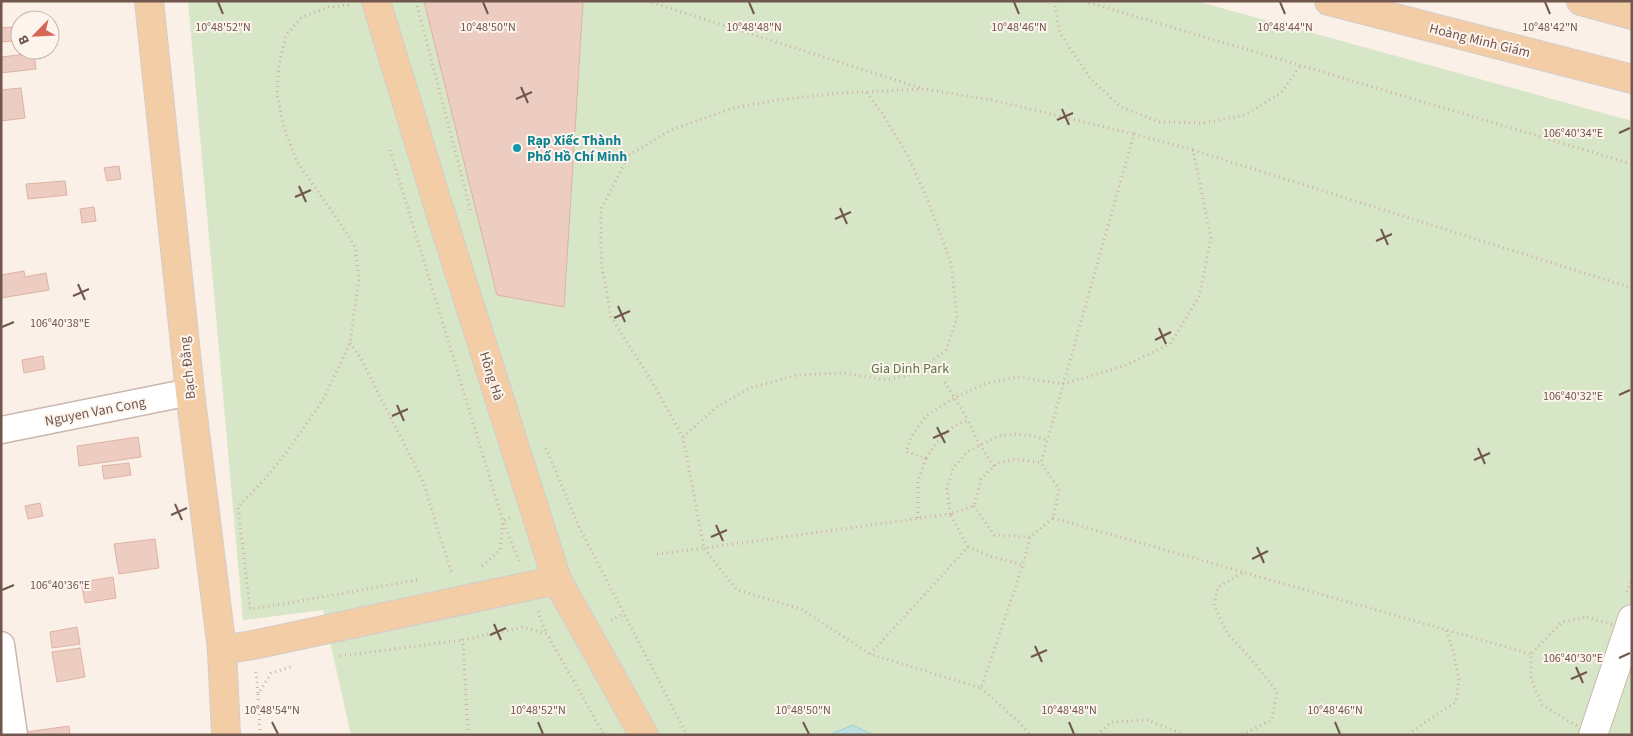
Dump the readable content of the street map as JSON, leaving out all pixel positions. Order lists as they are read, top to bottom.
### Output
{
  "streets": {
    "main road": ["Hoàng Minh Giám", "Bạch Đằng", "Hồng Hà"],
    "street": ["Nguyen Van Cong"]
  },
  "crossings": [
    ["Bạch Đằng", "Nguyen Van Cong"]
  ],
  "parks": ["Gia Dinh Park"],
  "places": ["Rạp Xiếc Thành Phố Hồ Chí Minh"],
  "north": "bottom left",
  "coordinates": [
    "10°48'50\"N",
    "10°48'52\"N",
    "10°48'48\"N",
    "10°48'46\"N",
    "10°48'44\"N",
    "10°48'42\"N",
    "106°40'34\"E",
    "106°40'38\"E",
    "106°40'32\"E",
    "106°40'36\"E",
    "106°40'30\"E",
    "10°48'54\"N"
  ]
}
